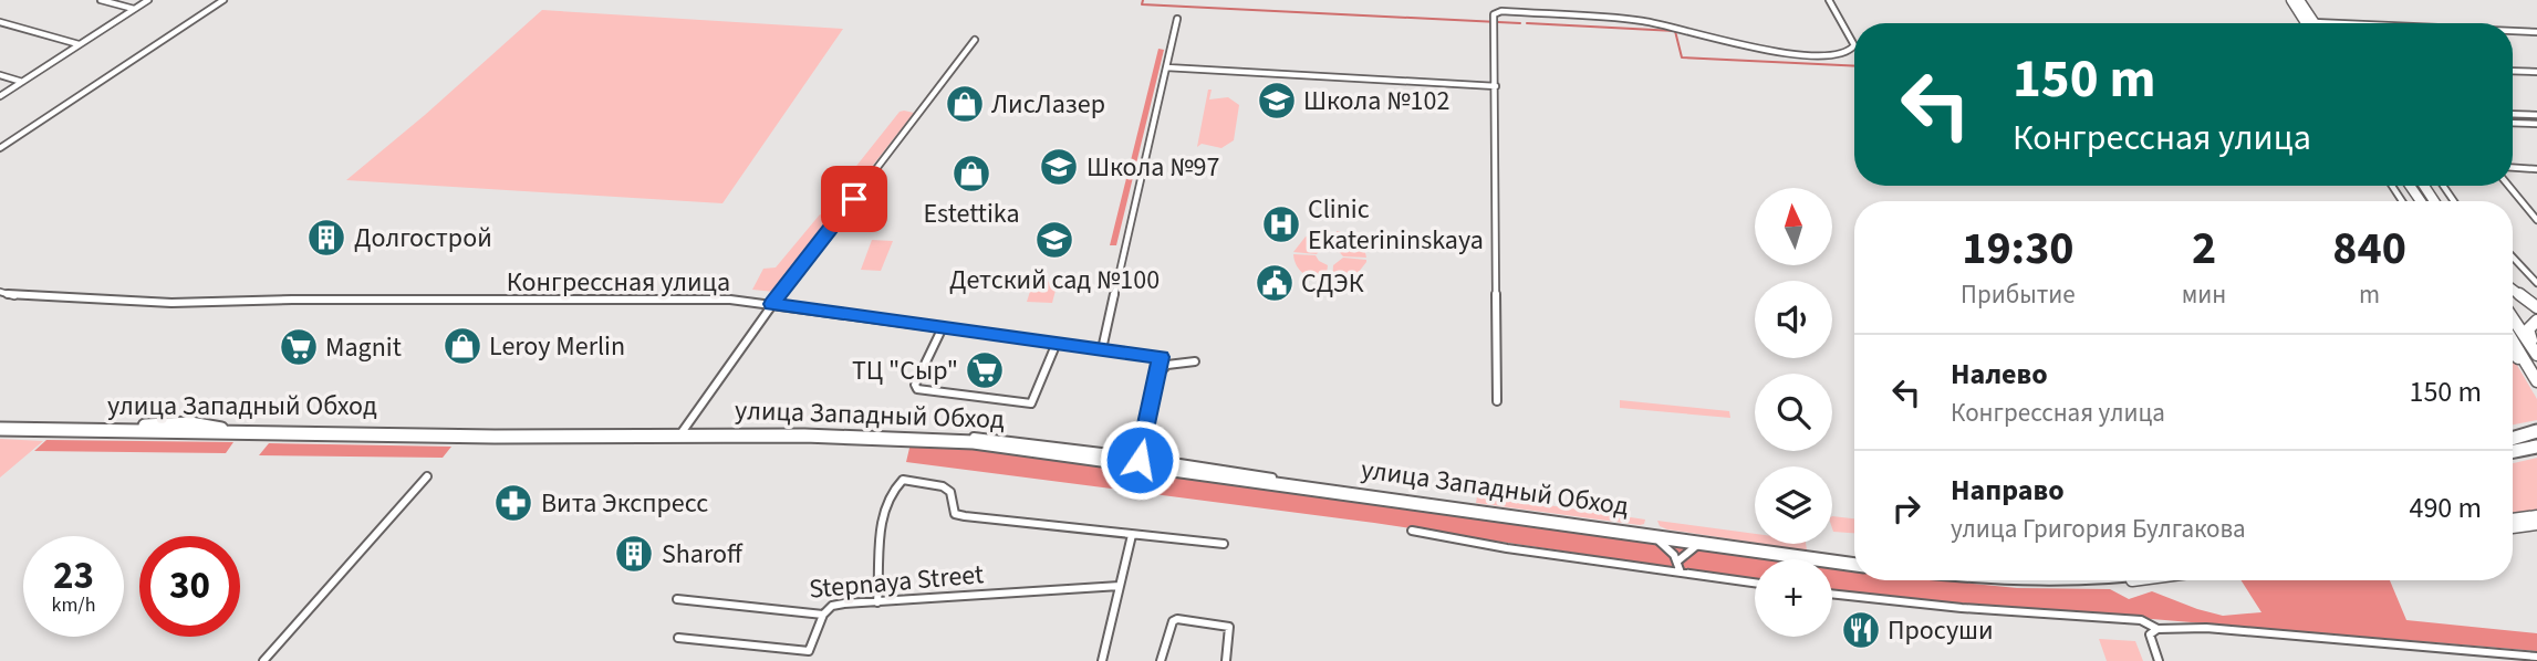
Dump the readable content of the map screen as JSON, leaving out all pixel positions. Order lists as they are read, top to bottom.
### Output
{
  "streets": {
    "highway": ["улица Западный Обход"],
    "street": ["Конгрессная улица", "Stepnaya Street"]
  },
  "places": {
    "school or university": ["Школа №102", "Школа №97", "Детский сад №100"],
    "shop": ["ЛисЛазер", "Estettika", "Leroy Merlin"],
    "hospital": ["Clinic Ekaterininskaya"],
    "building": ["Долгострой", "Sharoff"],
    "public building": ["СДЭК"],
    "supermarket": ["Magnit", "ТЦ \"Сыр\""],
    "pharmacy": ["Вита Экспресс"],
    "restaurant": ["Просуши"]
  },
  "north": "top",
  "page": {
    "turn": ["150 m", "Конгрессная улица"],
    "map_buttons": "+",
    "eta": [
      "19:30",
      "Прибытие",
      "2",
      "мин",
      "840",
      "m"
    ],
    "list": [
      {
        "name": "Налево",
        "note": "Конгрессная улица",
        "value": "150 m"
      },
      {
        "name": "Направо",
        "note": "улица Григория Булгакова",
        "value": "490 m"
      }
    ],
    "speed": "23 km/h",
    "limit": "30"
  }
}
